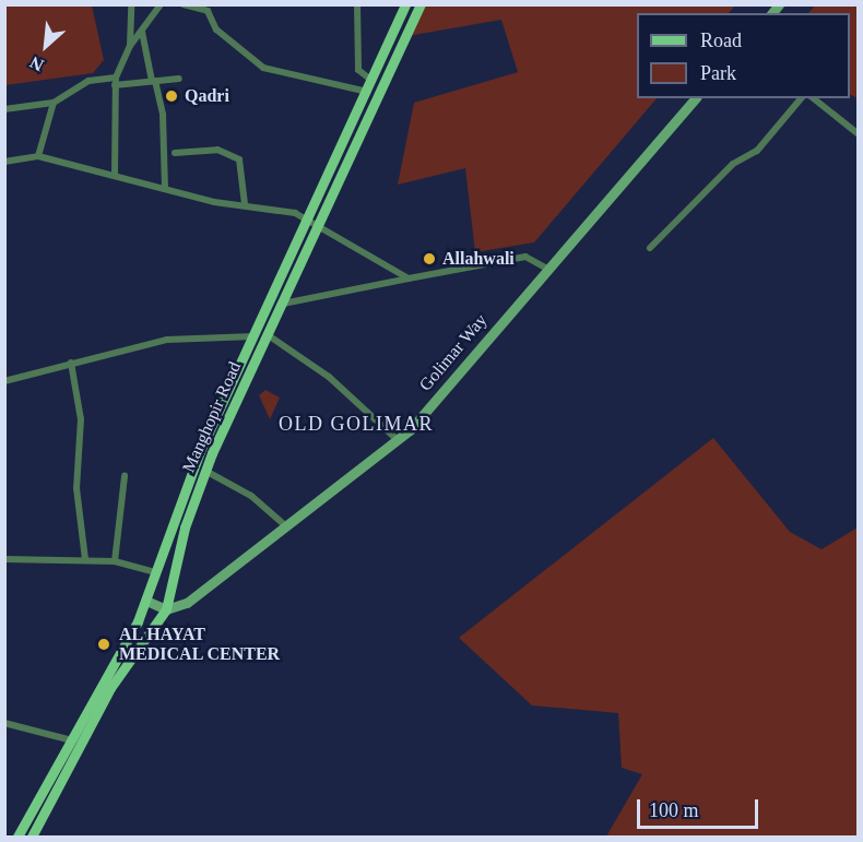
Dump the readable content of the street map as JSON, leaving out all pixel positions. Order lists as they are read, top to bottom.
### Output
{
  "streets": {
    "main road": ["Golimar Way", "Manghopir Road"]
  },
  "crossings": [
    ["Golimar Way", "Manghopir Road"]
  ],
  "districts": ["OLD GOLIMAR"],
  "places": ["Qadri", "Allahwali", "AL HAYAT MEDICAL CENTER"],
  "legend": ["Road", "Park"],
  "scale_bar": "100 m",
  "north": "bottom left"
}
